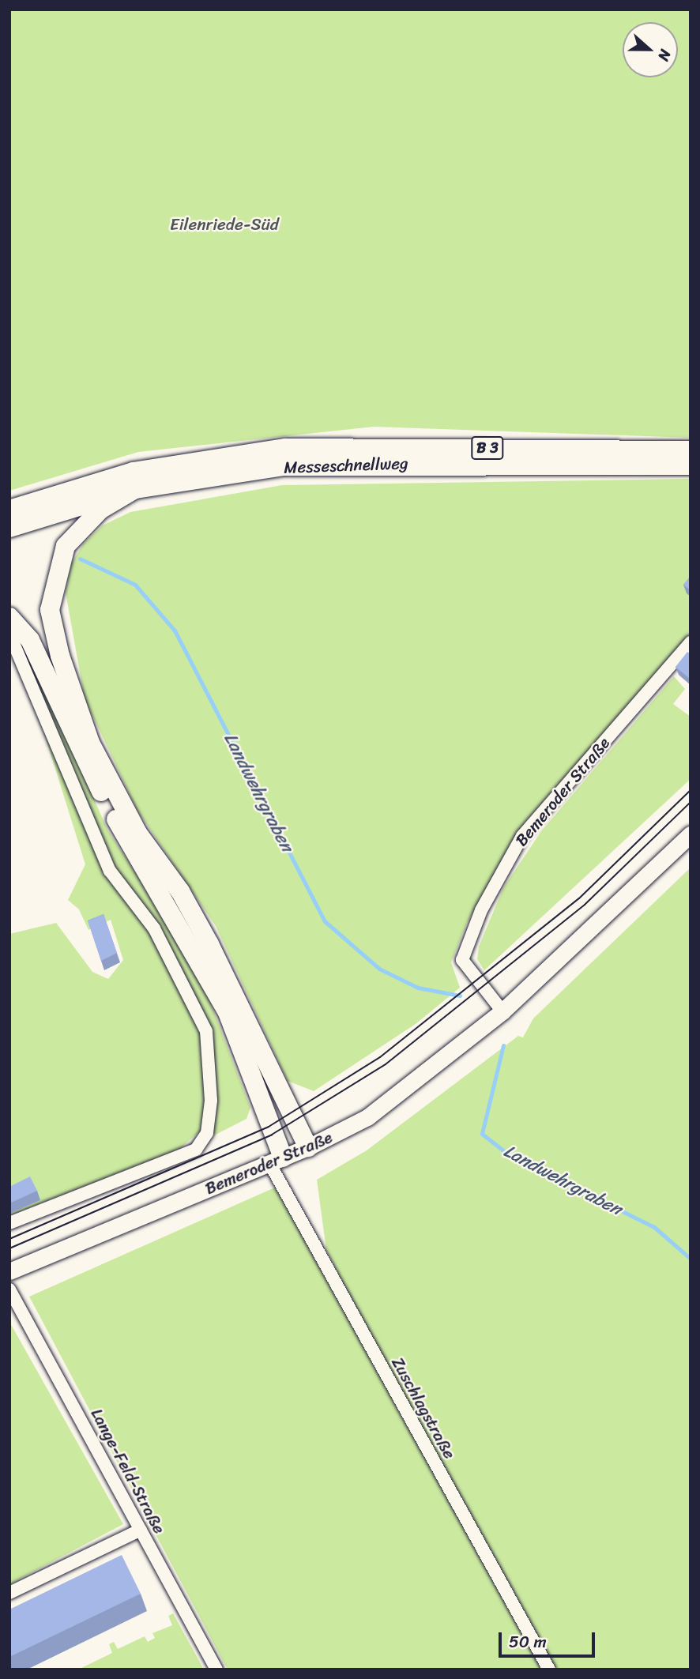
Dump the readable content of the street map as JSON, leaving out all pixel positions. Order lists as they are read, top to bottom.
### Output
{
  "streets": {
    "highway": ["B 3", "Messeschnellweg"],
    "main road": ["Bemeroder Straße"],
    "street": ["Zuschlagstraße", "Lange-Feld-Straße"]
  },
  "crossings": [
    ["Bemeroder Straße", "Zuschlagstraße"]
  ],
  "water": ["Landwehrgraben"],
  "parks": ["Eilenriede-Süd"],
  "scale_bar": "50 m",
  "north": "right"
}
